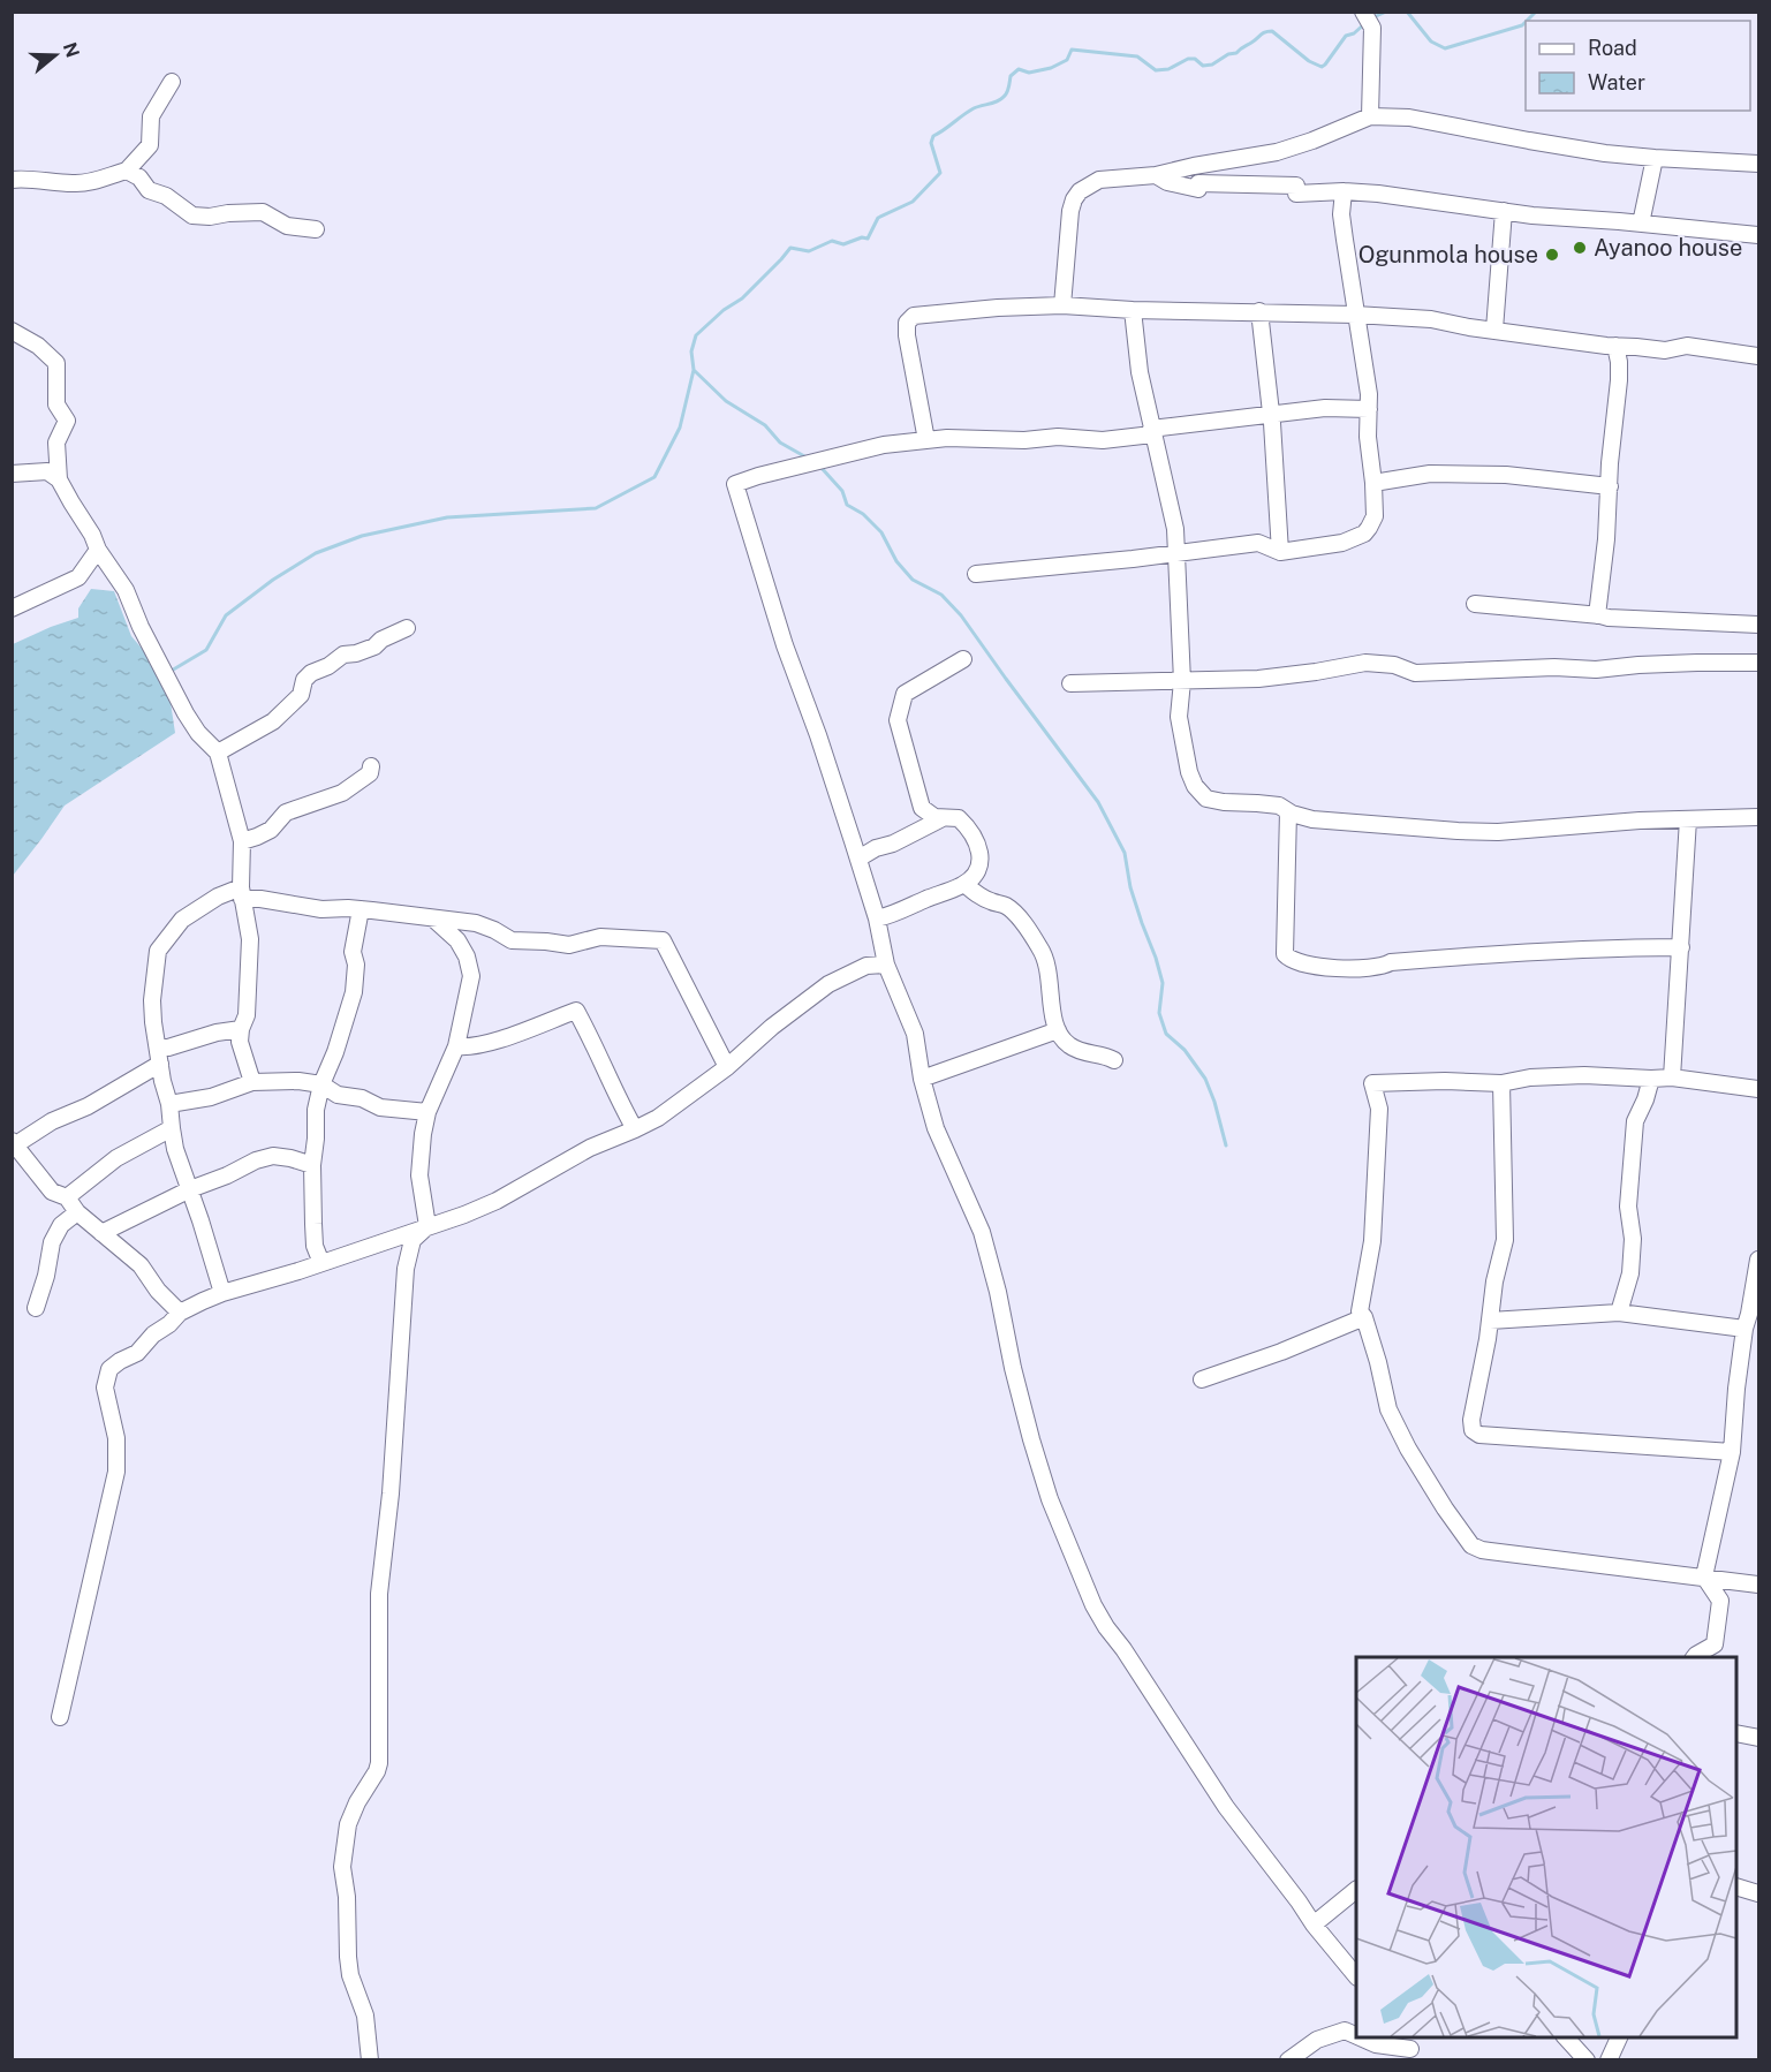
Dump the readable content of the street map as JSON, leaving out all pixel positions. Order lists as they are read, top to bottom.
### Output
{
  "places": ["Ayanoo house", "Ogunmola house"],
  "legend": ["Road", "Water"],
  "north": "right"
}
